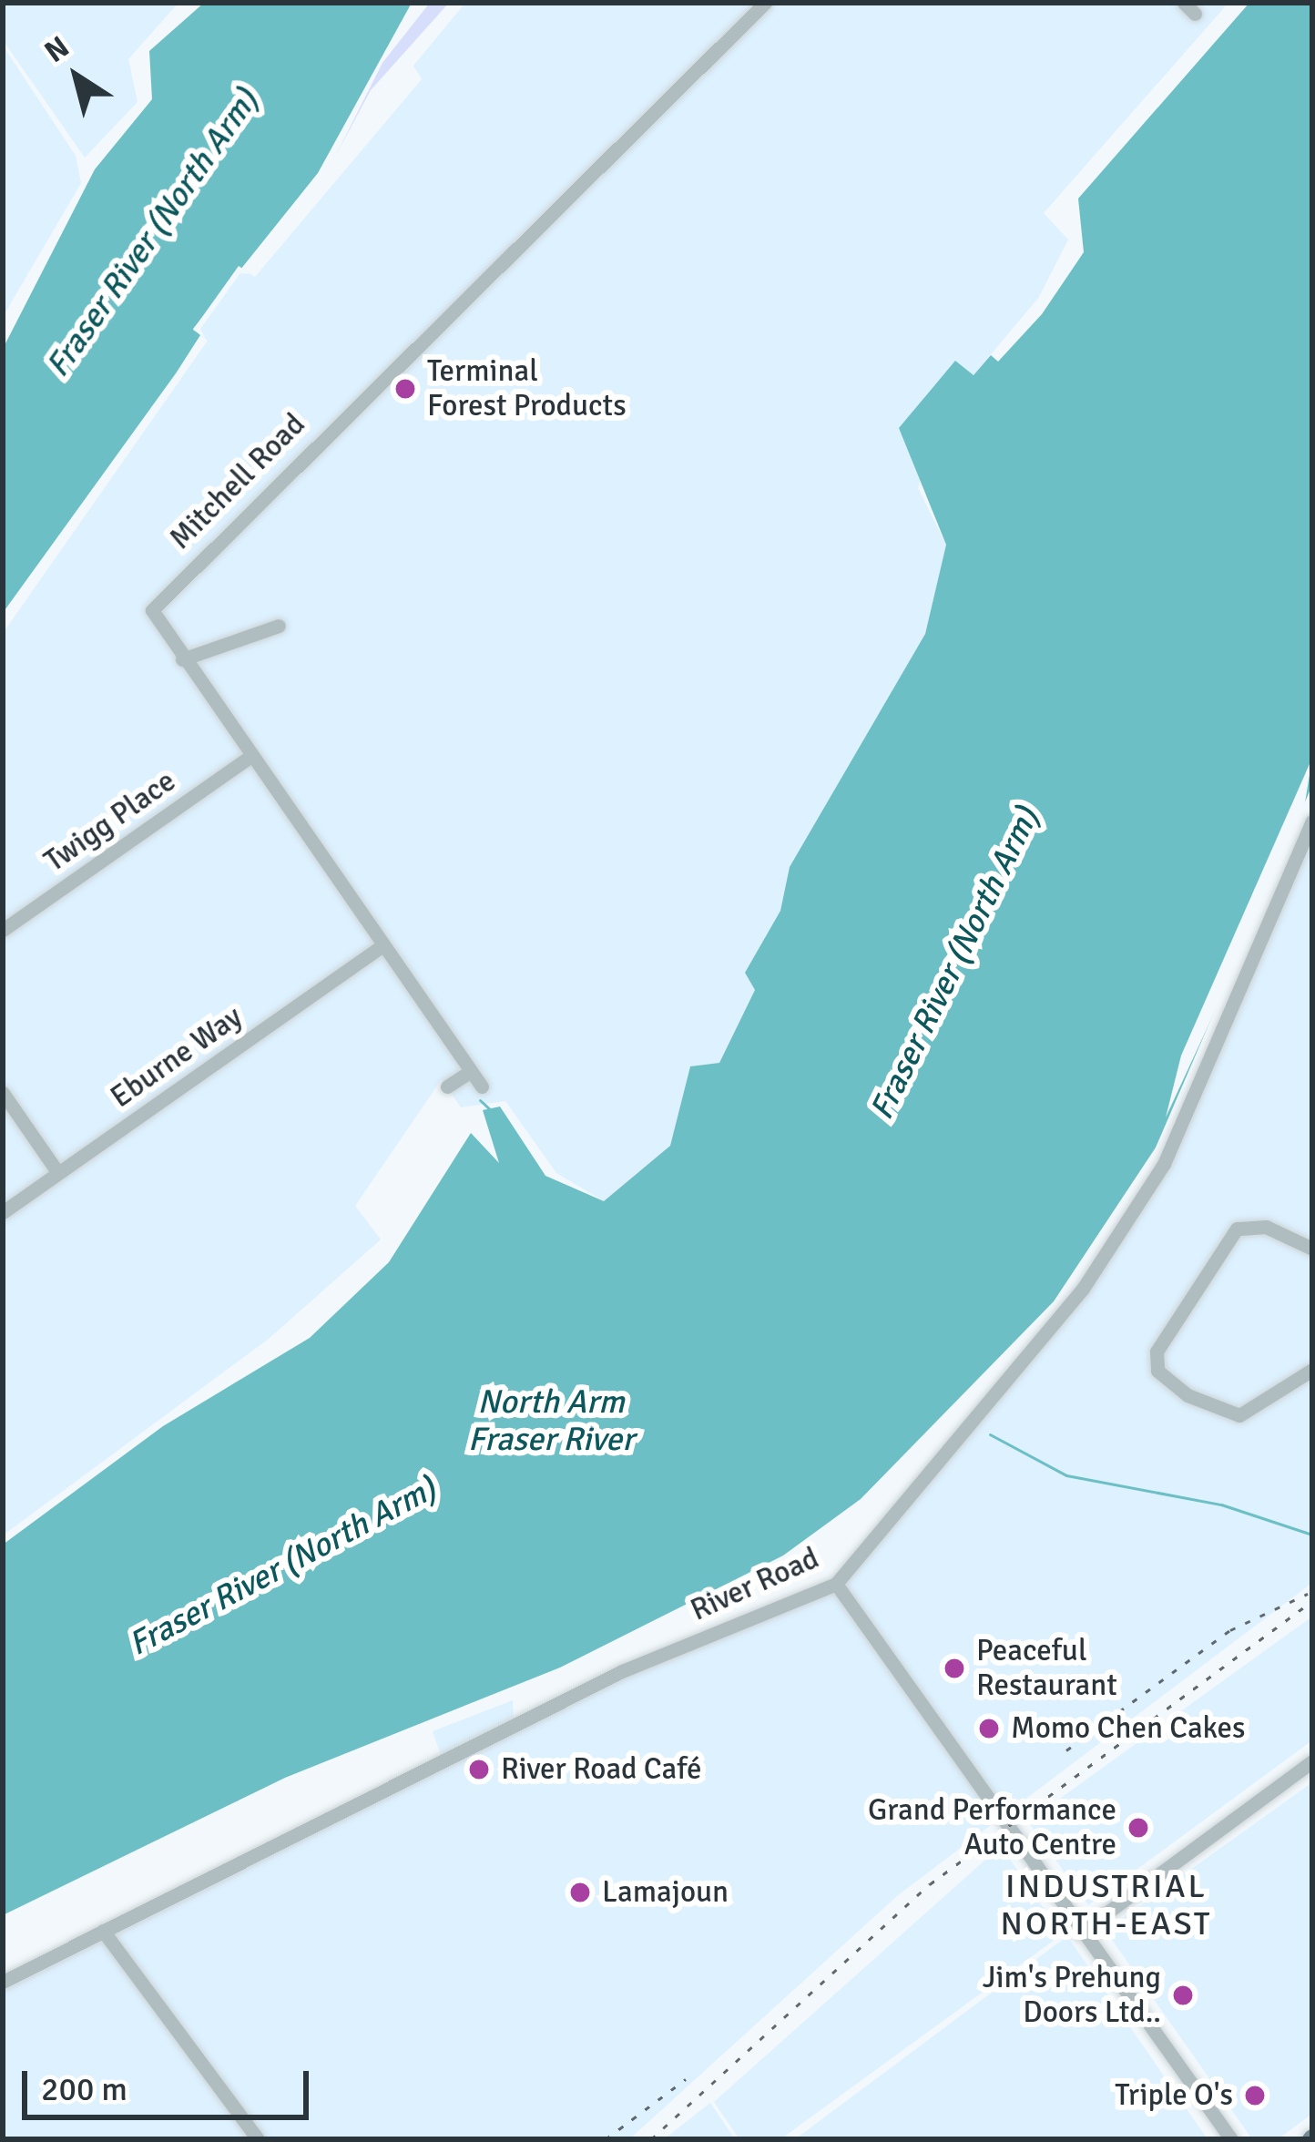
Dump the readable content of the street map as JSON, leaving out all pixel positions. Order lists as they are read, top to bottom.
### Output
{
  "streets": {
    "street": [
      "Mitchell Road",
      "Twigg Place",
      "Eburne Way",
      "River Road"
    ]
  },
  "crossings": [
    ["Mitchell Road", "Twigg Place"],
    ["Mitchell Road", "Eburne Way"]
  ],
  "districts": ["INDUSTRIAL NORTH-EAST"],
  "water": ["Fraser River (North Arm)", "North Arm Fraser River"],
  "places": [
    "Terminal Forest Products",
    "Peaceful Restaurant",
    "Momo Chen Cakes",
    "River Road Café",
    "Grand Performance Auto Centre",
    "Lamajoun",
    "Jim's Prehung Doors Ltd..",
    "Triple O's"
  ],
  "scale_bar": "200 m",
  "north": "top left"
}
